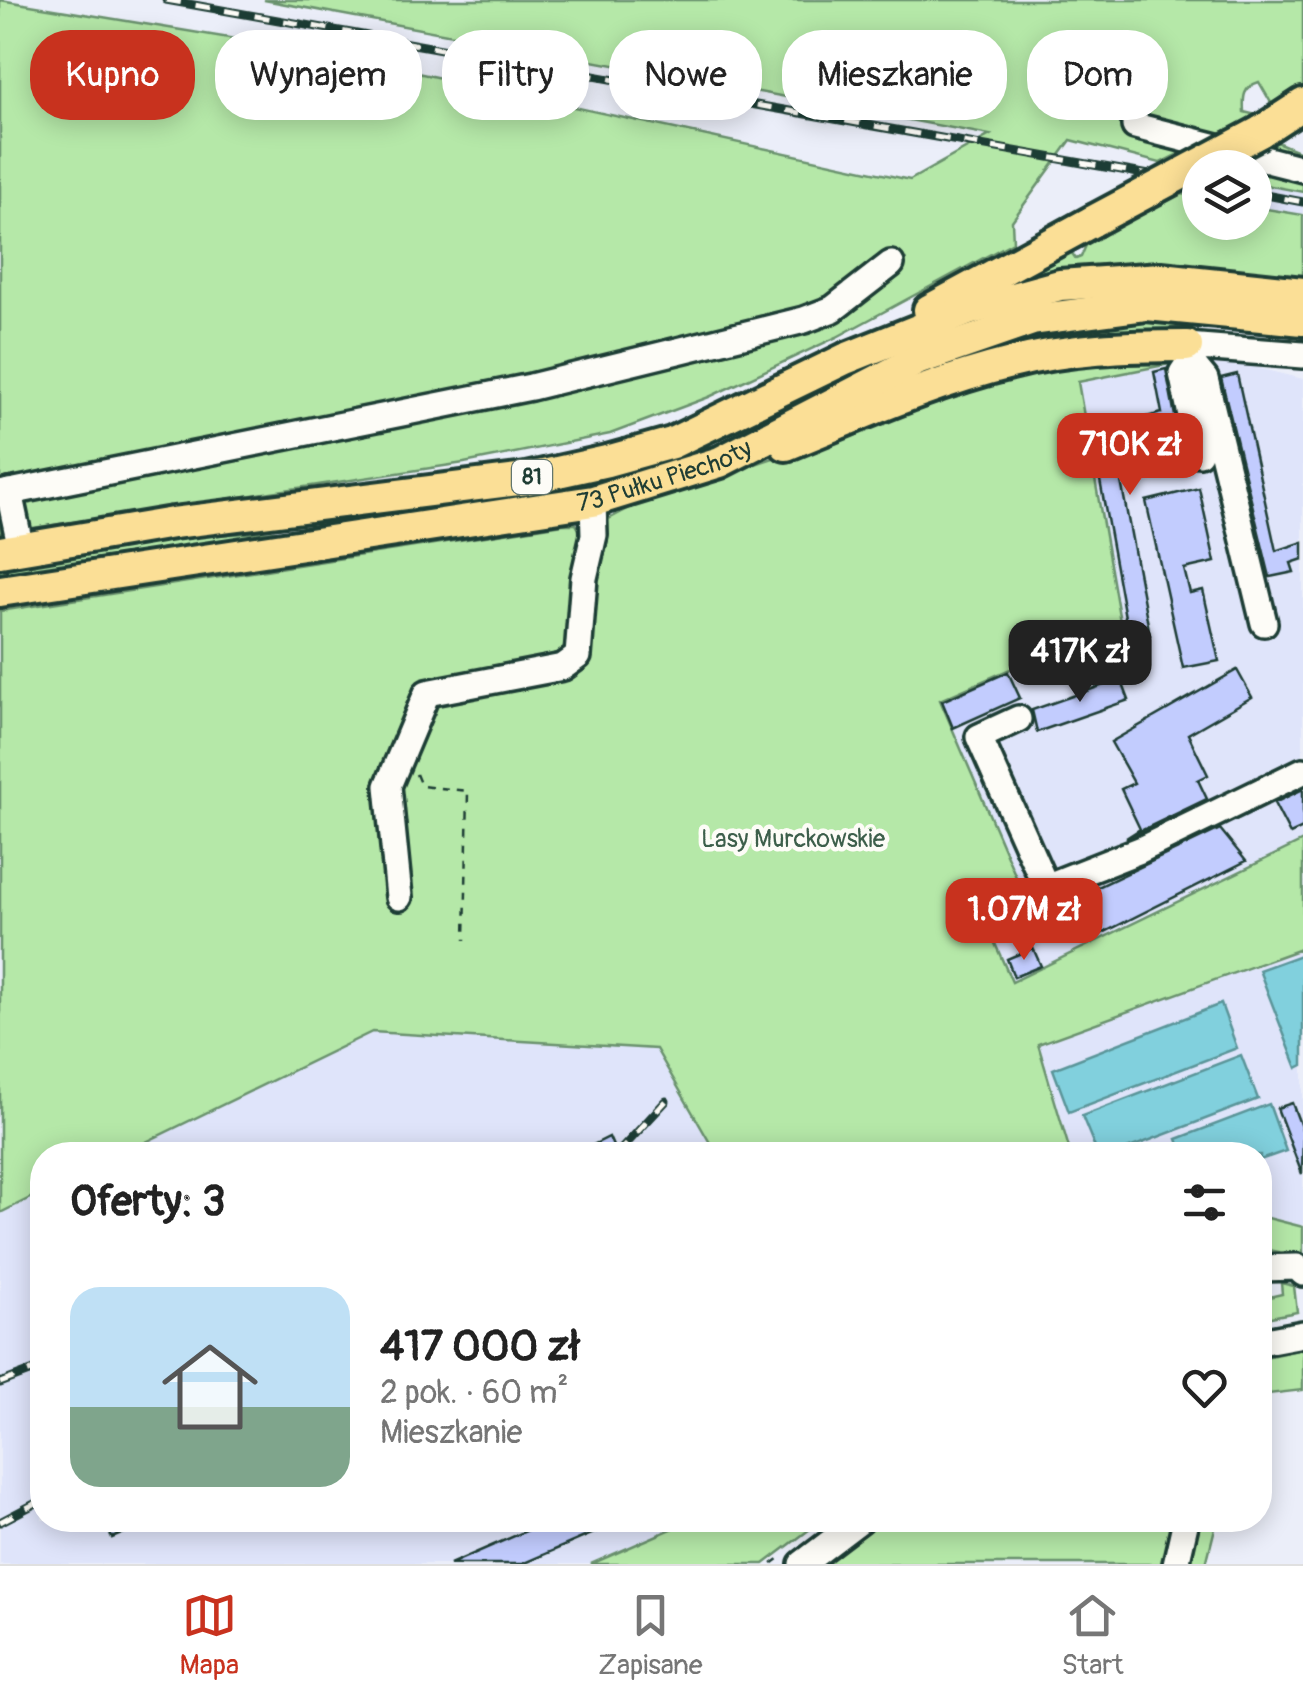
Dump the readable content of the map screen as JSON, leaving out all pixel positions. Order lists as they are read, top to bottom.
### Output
{
  "streets": {
    "main road": ["73 Pułku Piechoty", "81"]
  },
  "parks": ["Lasy Murckowskie"],
  "page": {
    "chip": [
      "Kupno",
      "Wynajem",
      "Filtry",
      "Nowe",
      "Mieszkanie",
      "Dom"
    ],
    "price": ["710K zł", "417K zł", "1.07M zł"],
    "heading": "Oferty: 3",
    "list": [
      {
        "name": "417 000 zł",
        "note": "2 pok. · 60 m² · Mieszkanie"
      }
    ],
    "tabs": ["Mapa", "Zapisane", "Start"]
  }
}
